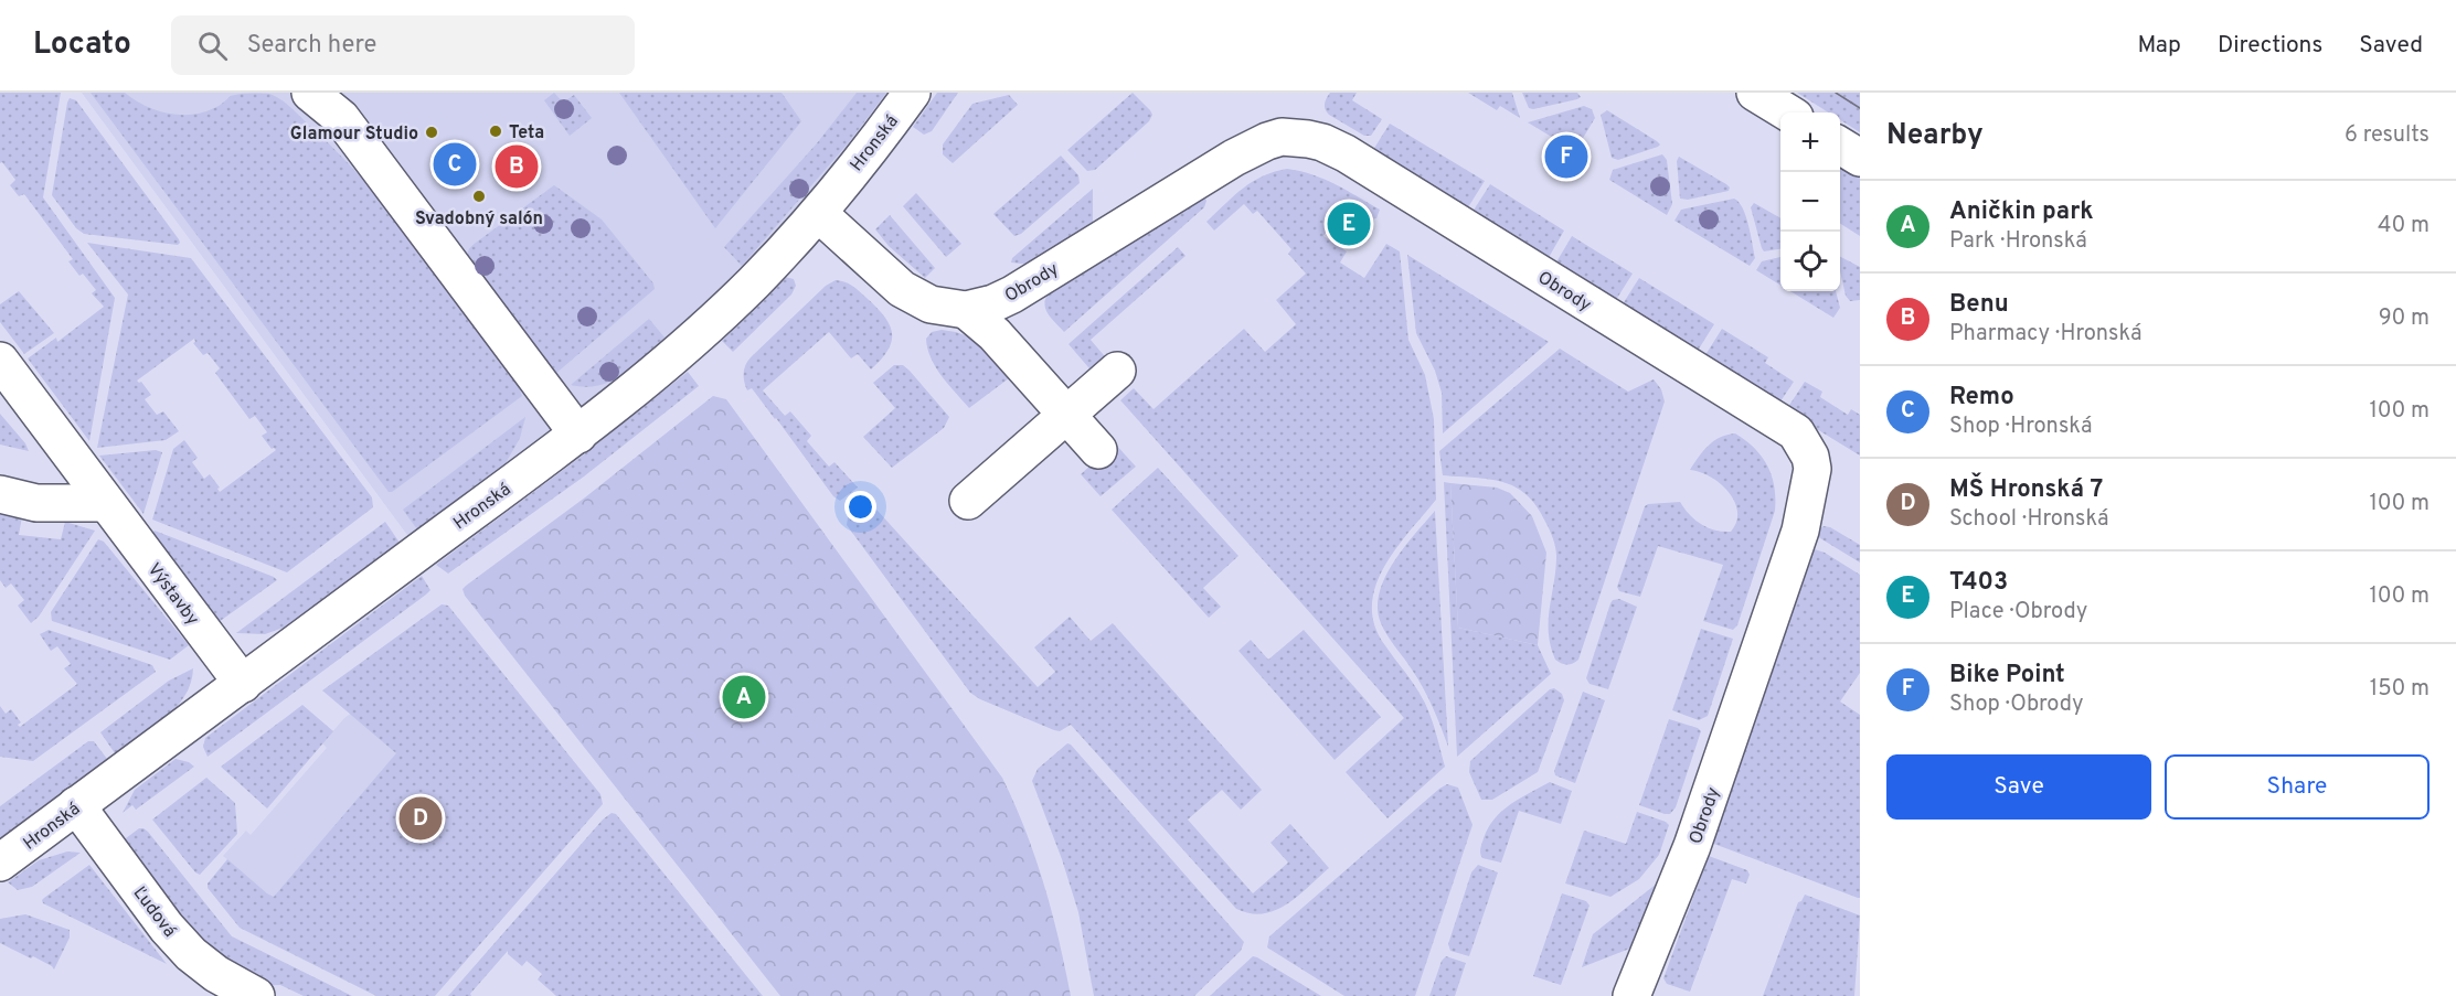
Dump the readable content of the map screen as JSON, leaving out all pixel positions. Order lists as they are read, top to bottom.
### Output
{
  "streets": {
    "street": [
      "Hronská",
      "Obrody",
      "Výstavby",
      "Ľudová"
    ]
  },
  "crossings": [
    ["Hronská", "Obrody"],
    ["Hronská", "Výstavby"],
    ["Hronská", "Ľudová"]
  ],
  "places": ["Teta", "Glamour Studio", "Svadobný salón"],
  "page": {
    "header": "Locato",
    "search": "Search here",
    "nav": ["Map", "Directions", "Saved"],
    "heading": ["Nearby", "6 results"],
    "map_buttons": ["+", "−"],
    "pins": [
      "F",
      "C",
      "B",
      "E",
      "A",
      "D"
    ],
    "list": [
      {
        "mark": "A",
        "name": "Aničkin park",
        "note": "Park · Hronská",
        "value": "40 m"
      },
      {
        "mark": "B",
        "name": "Benu",
        "note": "Pharmacy · Hronská",
        "value": "90 m"
      },
      {
        "mark": "C",
        "name": "Remo",
        "note": "Shop · Hronská",
        "value": "100 m"
      },
      {
        "mark": "D",
        "name": "MŠ Hronská 7",
        "note": "School · Hronská",
        "value": "100 m"
      },
      {
        "mark": "E",
        "name": "T403",
        "note": "Place · Obrody",
        "value": "100 m"
      },
      {
        "mark": "F",
        "name": "Bike Point",
        "note": "Shop · Obrody",
        "value": "150 m"
      }
    ],
    "buttons": ["Save", "Share"]
  }
}
